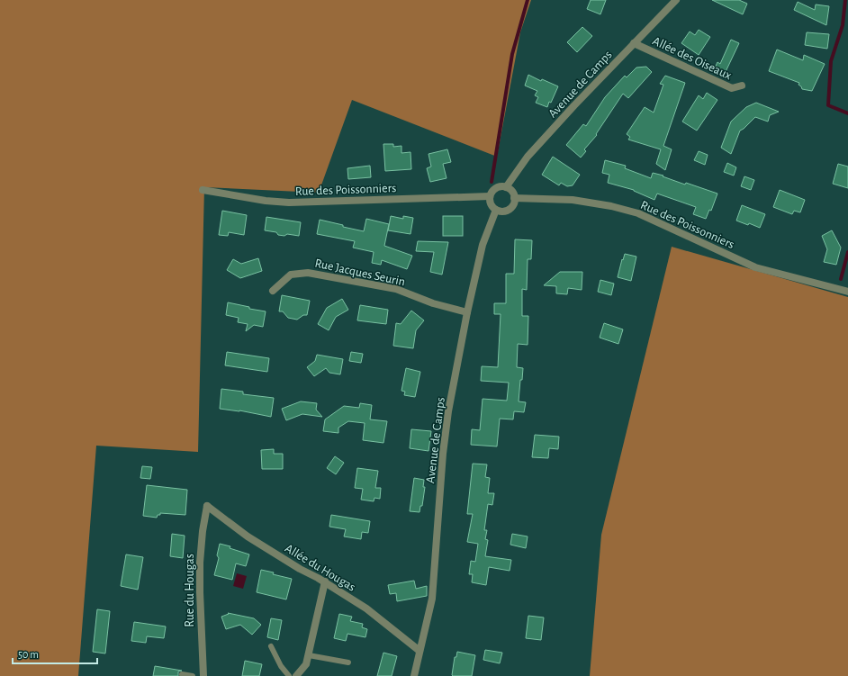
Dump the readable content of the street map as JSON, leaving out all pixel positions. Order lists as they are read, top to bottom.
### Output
{
  "streets": {
    "street": [
      "Allée des Oiseaux",
      "Avenue de Camps",
      "Rue des Poissonniers",
      "Rue Jacques Seurin",
      "Allée du Hougas",
      "Rue du Hougas"
    ]
  },
  "crossings": [
    ["Allée des Oiseaux", "Avenue de Camps"],
    ["Avenue de Camps", "Rue des Poissonniers"],
    ["Avenue de Camps", "Rue Jacques Seurin"],
    ["Avenue de Camps", "Allée du Hougas"],
    ["Allée du Hougas", "Rue du Hougas"]
  ],
  "scale_bar": "50 m"
}
